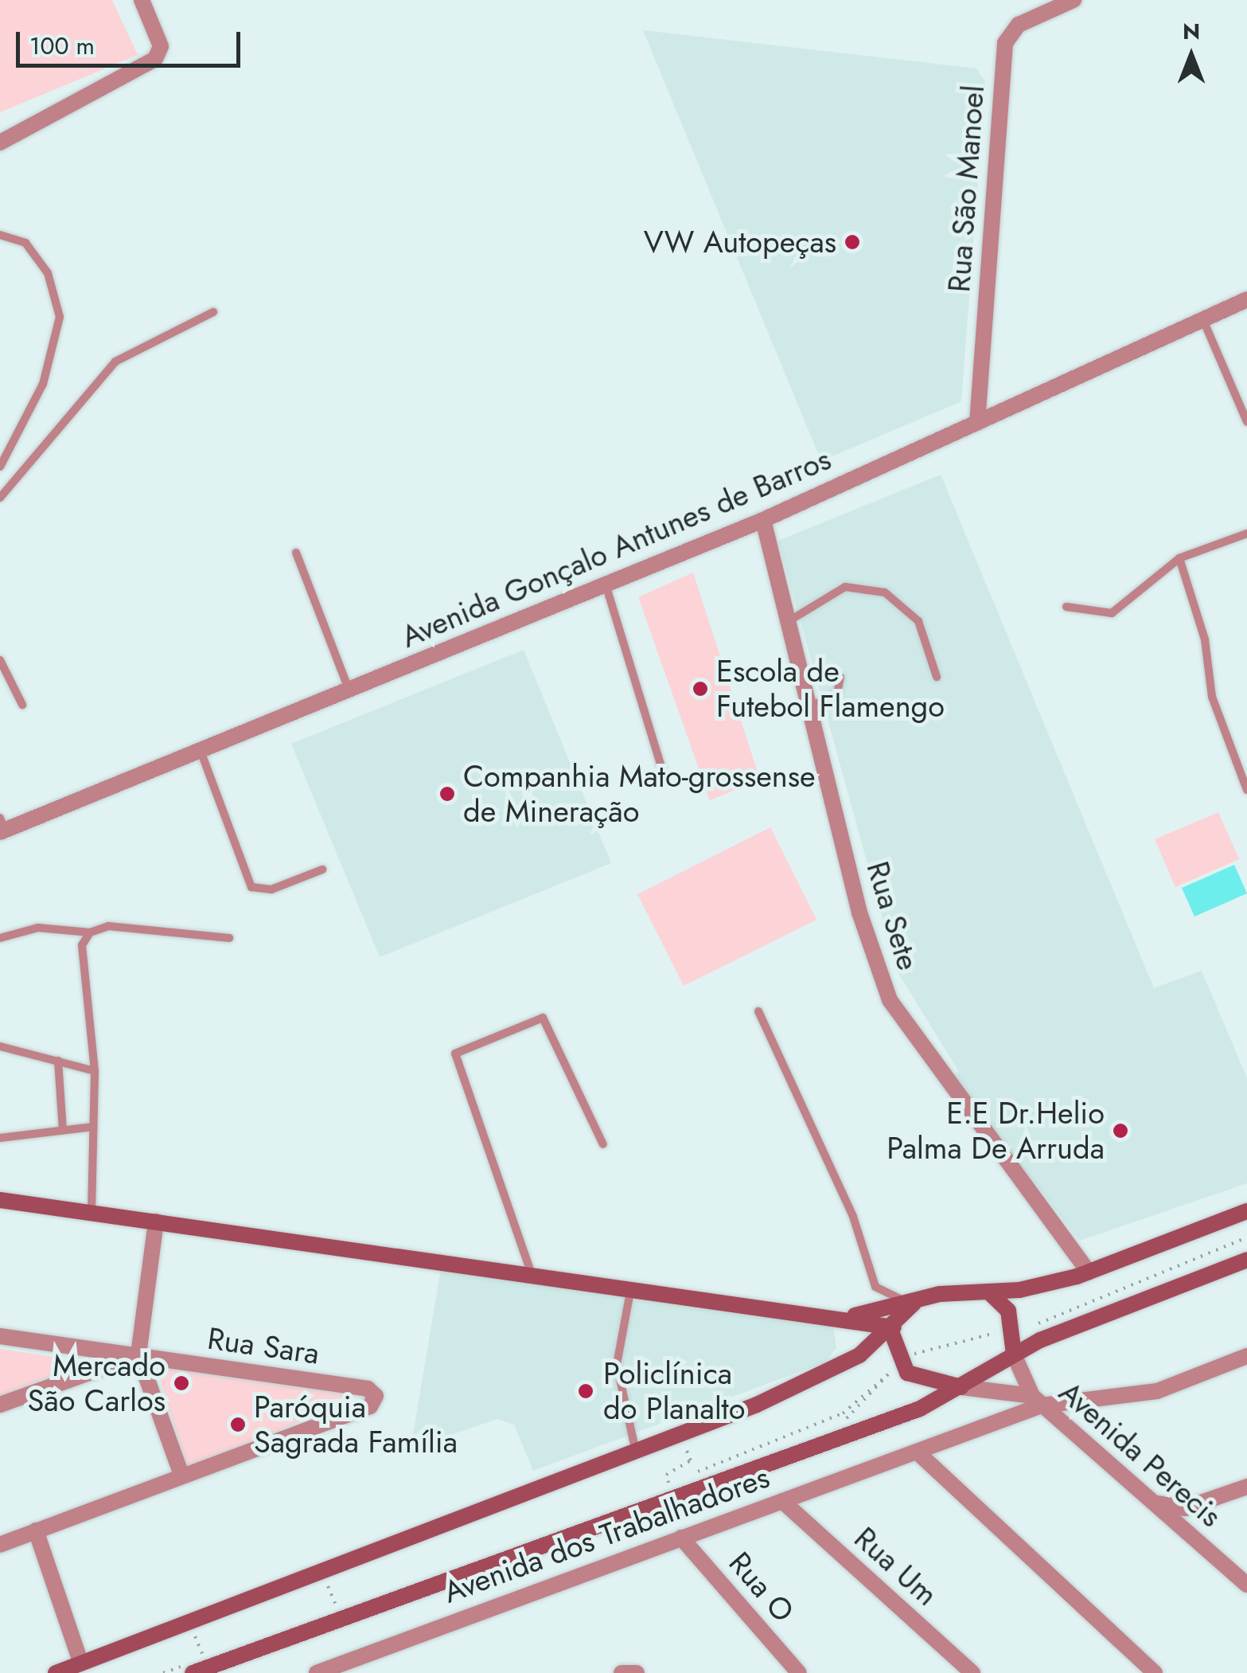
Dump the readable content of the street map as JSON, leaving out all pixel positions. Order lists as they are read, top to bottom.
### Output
{
  "streets": {
    "street": [
      "Rua São Manoel",
      "Avenida Gonçalo Antunes de Barros",
      "Rua Sete",
      "Rua Sara",
      "Avenida Perecis",
      "Avenida dos Trabalhadores",
      "Rua Um",
      "Rua O"
    ]
  },
  "crossings": [
    ["Rua São Manoel", "Avenida Gonçalo Antunes de Barros"],
    ["Avenida Gonçalo Antunes de Barros", "Rua Sete"],
    ["Avenida Perecis", "Avenida dos Trabalhadores"],
    ["Avenida dos Trabalhadores", "Rua Um"],
    ["Avenida dos Trabalhadores", "Rua O"]
  ],
  "places": [
    "VW Autopeças",
    "Escola de Futebol Flamengo",
    "Companhia Mato-grossense de Mineração",
    "E.E Dr.Helio Palma De Arruda",
    "Mercado São Carlos",
    "Policlínica do Planalto",
    "Paróquia Sagrada Família"
  ],
  "scale_bar": "100 m",
  "north": "top"
}
